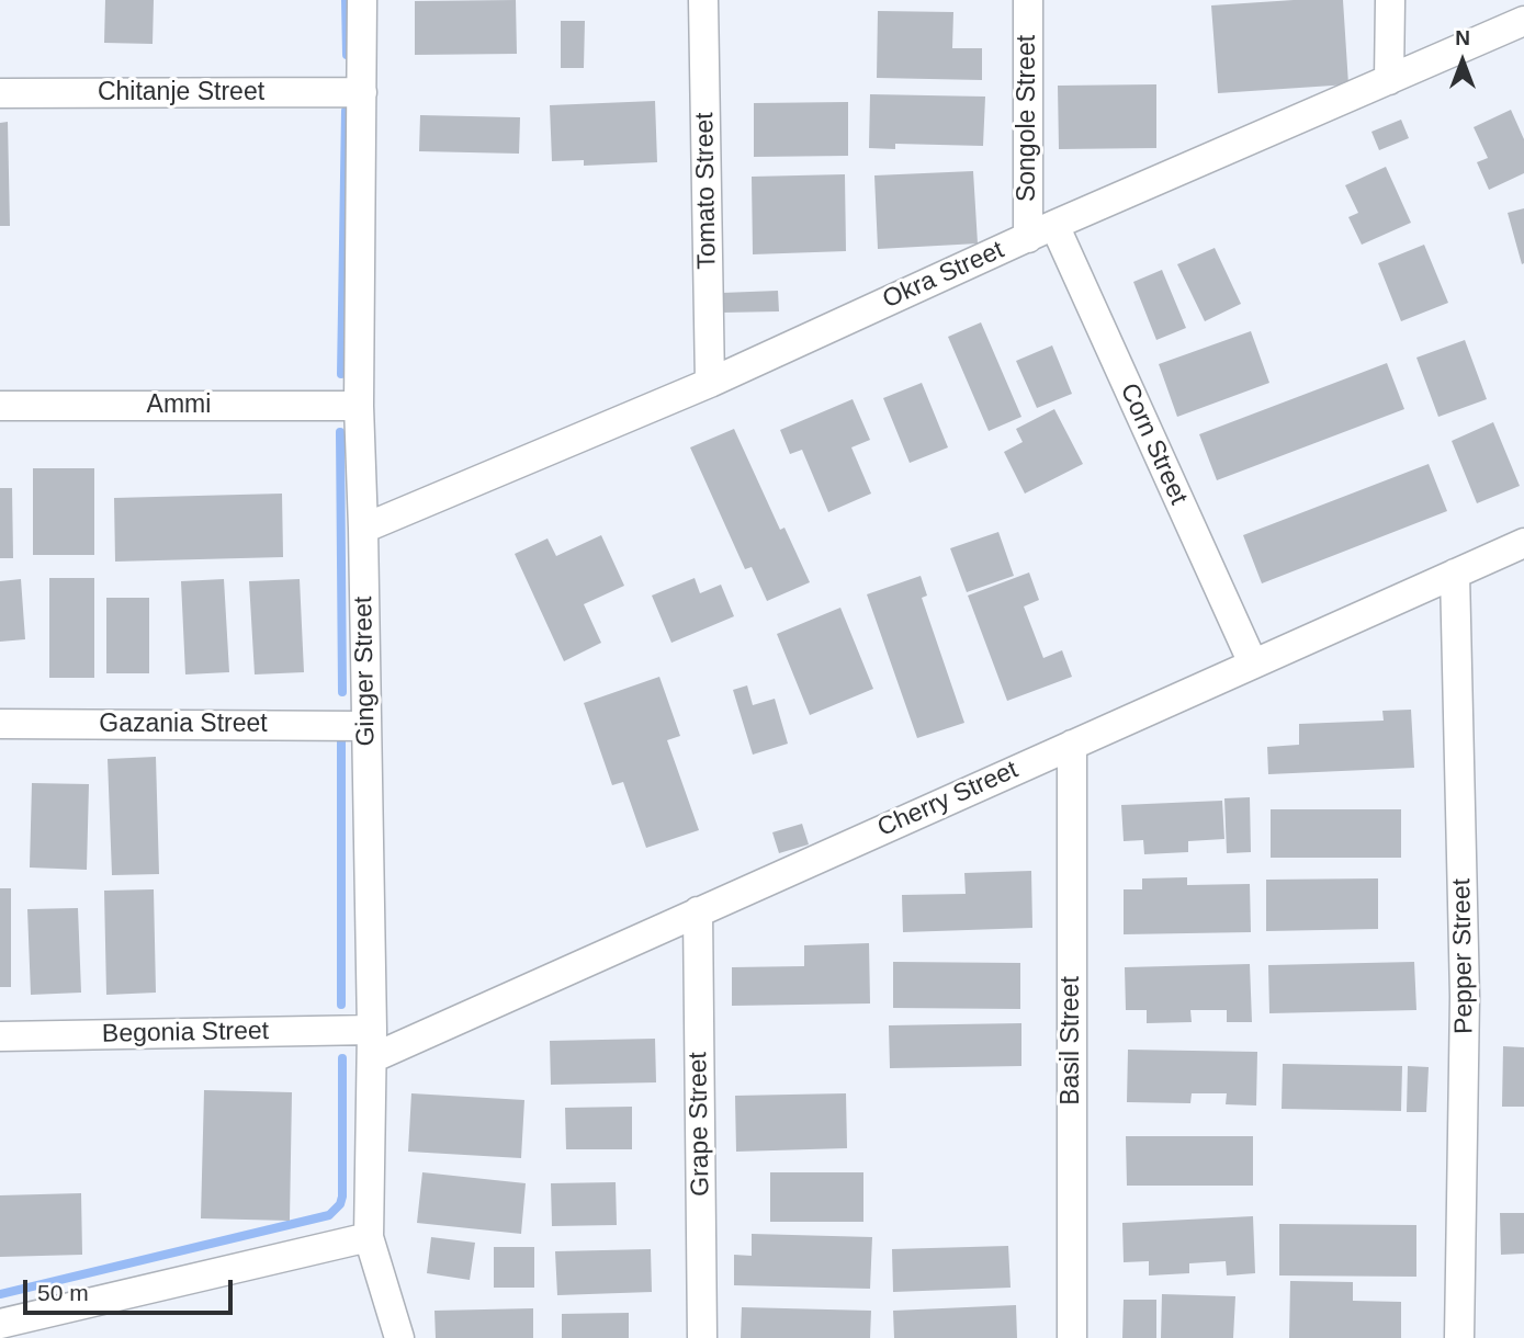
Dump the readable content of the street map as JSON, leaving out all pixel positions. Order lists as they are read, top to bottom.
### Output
{
  "streets": {
    "street": [
      "Chitanje Street",
      "Songole Street",
      "Tomato Street",
      "Okra Street",
      "Ammi",
      "Corn Street",
      "Ginger Street",
      "Gazania Street",
      "Cherry Street",
      "Pepper Street",
      "Begonia Street",
      "Basil Street",
      "Grape Street"
    ]
  },
  "crossings": [
    ["Chitanje Street", "Ginger Street"],
    ["Songole Street", "Okra Street"],
    ["Tomato Street", "Okra Street"],
    ["Okra Street", "Corn Street"],
    ["Okra Street", "Ginger Street"],
    ["Ammi", "Ginger Street"],
    ["Corn Street", "Cherry Street"],
    ["Ginger Street", "Gazania Street"],
    ["Ginger Street", "Cherry Street"],
    ["Ginger Street", "Begonia Street"],
    ["Cherry Street", "Pepper Street"],
    ["Cherry Street", "Begonia Street"],
    ["Cherry Street", "Basil Street"],
    ["Cherry Street", "Grape Street"]
  ],
  "scale_bar": "50 m",
  "north": "top"
}
